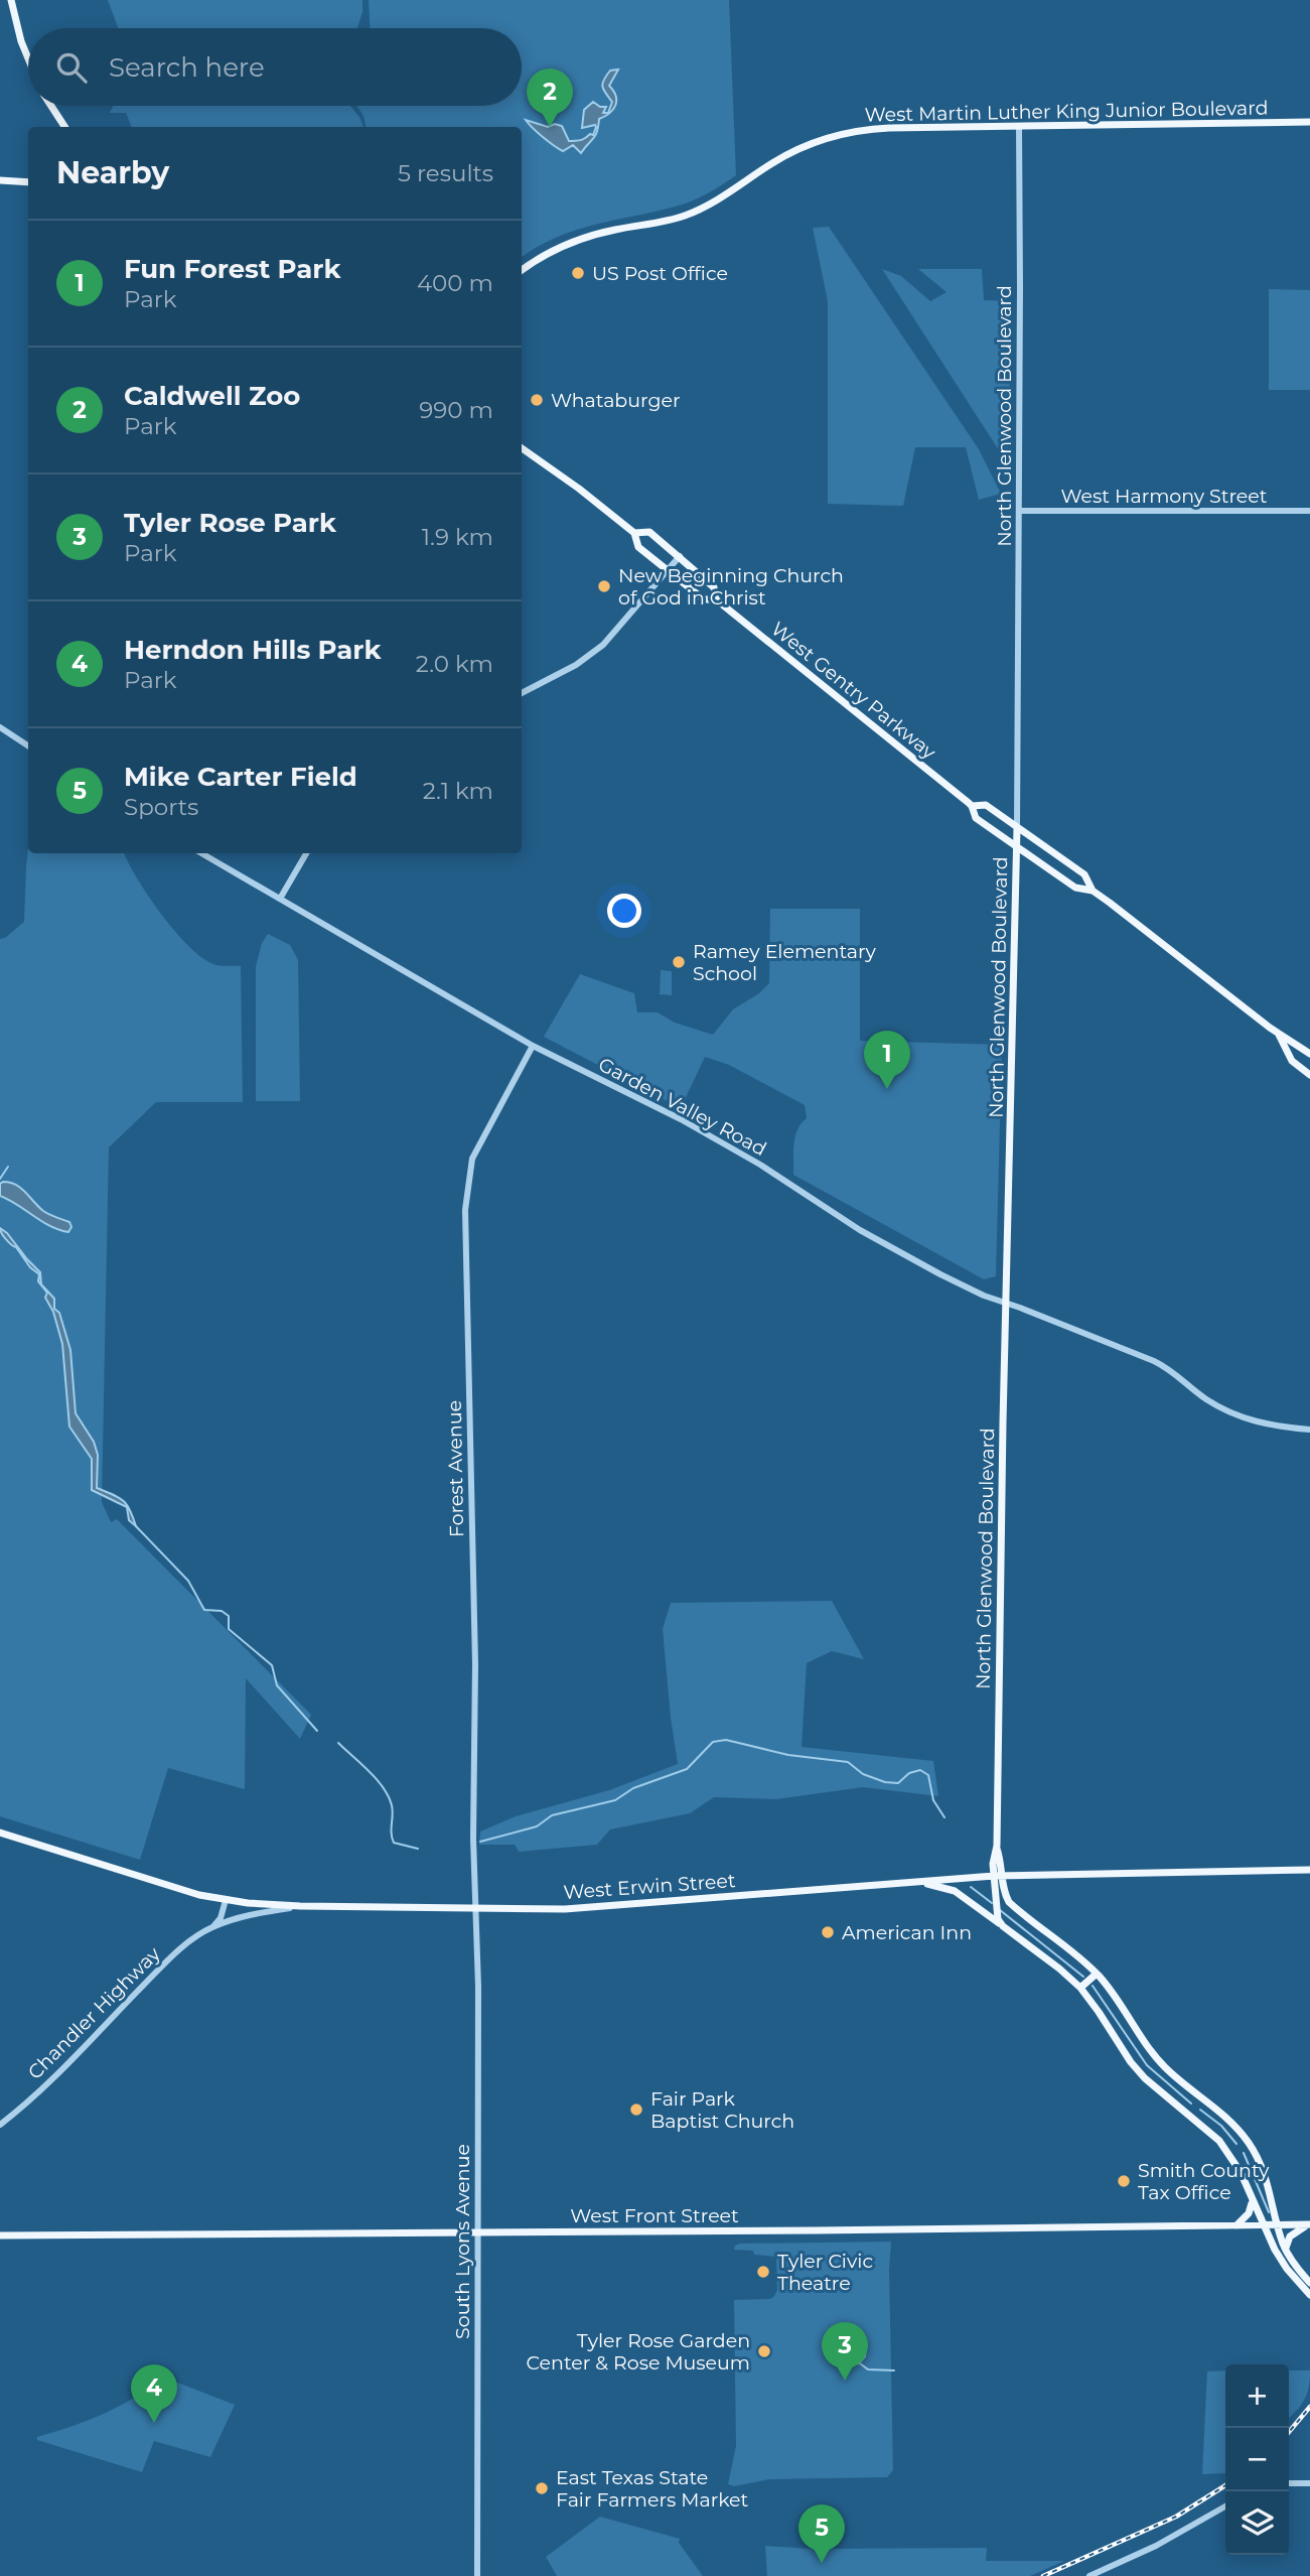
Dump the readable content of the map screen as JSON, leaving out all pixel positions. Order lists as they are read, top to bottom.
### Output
{
  "streets": {
    "main road": [
      "West Martin Luther King Junior Boulevard",
      "North Glenwood Boulevard",
      "West Gentry Parkway",
      "West Erwin Street",
      "West Front Street"
    ],
    "street": [
      "West Harmony Street",
      "Garden Valley Road",
      "Forest Avenue",
      "Chandler Highway",
      "South Lyons Avenue"
    ]
  },
  "crossings": [
    ["West Martin Luther King Junior Boulevard", "North Glenwood Boulevard"],
    ["North Glenwood Boulevard", "West Harmony Street"],
    ["North Glenwood Boulevard", "West Gentry Parkway"],
    ["North Glenwood Boulevard", "Garden Valley Road"],
    ["North Glenwood Boulevard", "West Erwin Street"],
    ["Garden Valley Road", "Forest Avenue"],
    ["Forest Avenue", "West Erwin Street"],
    ["Forest Avenue", "South Lyons Avenue"],
    ["West Erwin Street", "Chandler Highway"],
    ["West Erwin Street", "South Lyons Avenue"],
    ["West Front Street", "South Lyons Avenue"]
  ],
  "places": [
    "US Post Office",
    "Whataburger",
    "New Beginning Church of God in Christ",
    "Ramey Elementary School",
    "American Inn",
    "Fair Park Baptist Church",
    "Smith County Tax Office",
    "Tyler Civic Theatre",
    "Tyler Rose Garden Center & Rose Museum",
    "East Texas State Fair Farmers Market"
  ],
  "page": {
    "search": "Search here",
    "pins": [
      "2",
      "1",
      "3",
      "4",
      "5"
    ],
    "heading": ["Nearby", "5 results"],
    "list": [
      {
        "mark": "1",
        "name": "Fun Forest Park",
        "note": "Park",
        "value": "400 m"
      },
      {
        "mark": "2",
        "name": "Caldwell Zoo",
        "note": "Park",
        "value": "990 m"
      },
      {
        "mark": "3",
        "name": "Tyler Rose Park",
        "note": "Park",
        "value": "1.9 km"
      },
      {
        "mark": "4",
        "name": "Herndon Hills Park",
        "note": "Park",
        "value": "2.0 km"
      },
      {
        "mark": "5",
        "name": "Mike Carter Field",
        "note": "Sports",
        "value": "2.1 km"
      }
    ],
    "map_buttons": ["+", "−"]
  }
}
